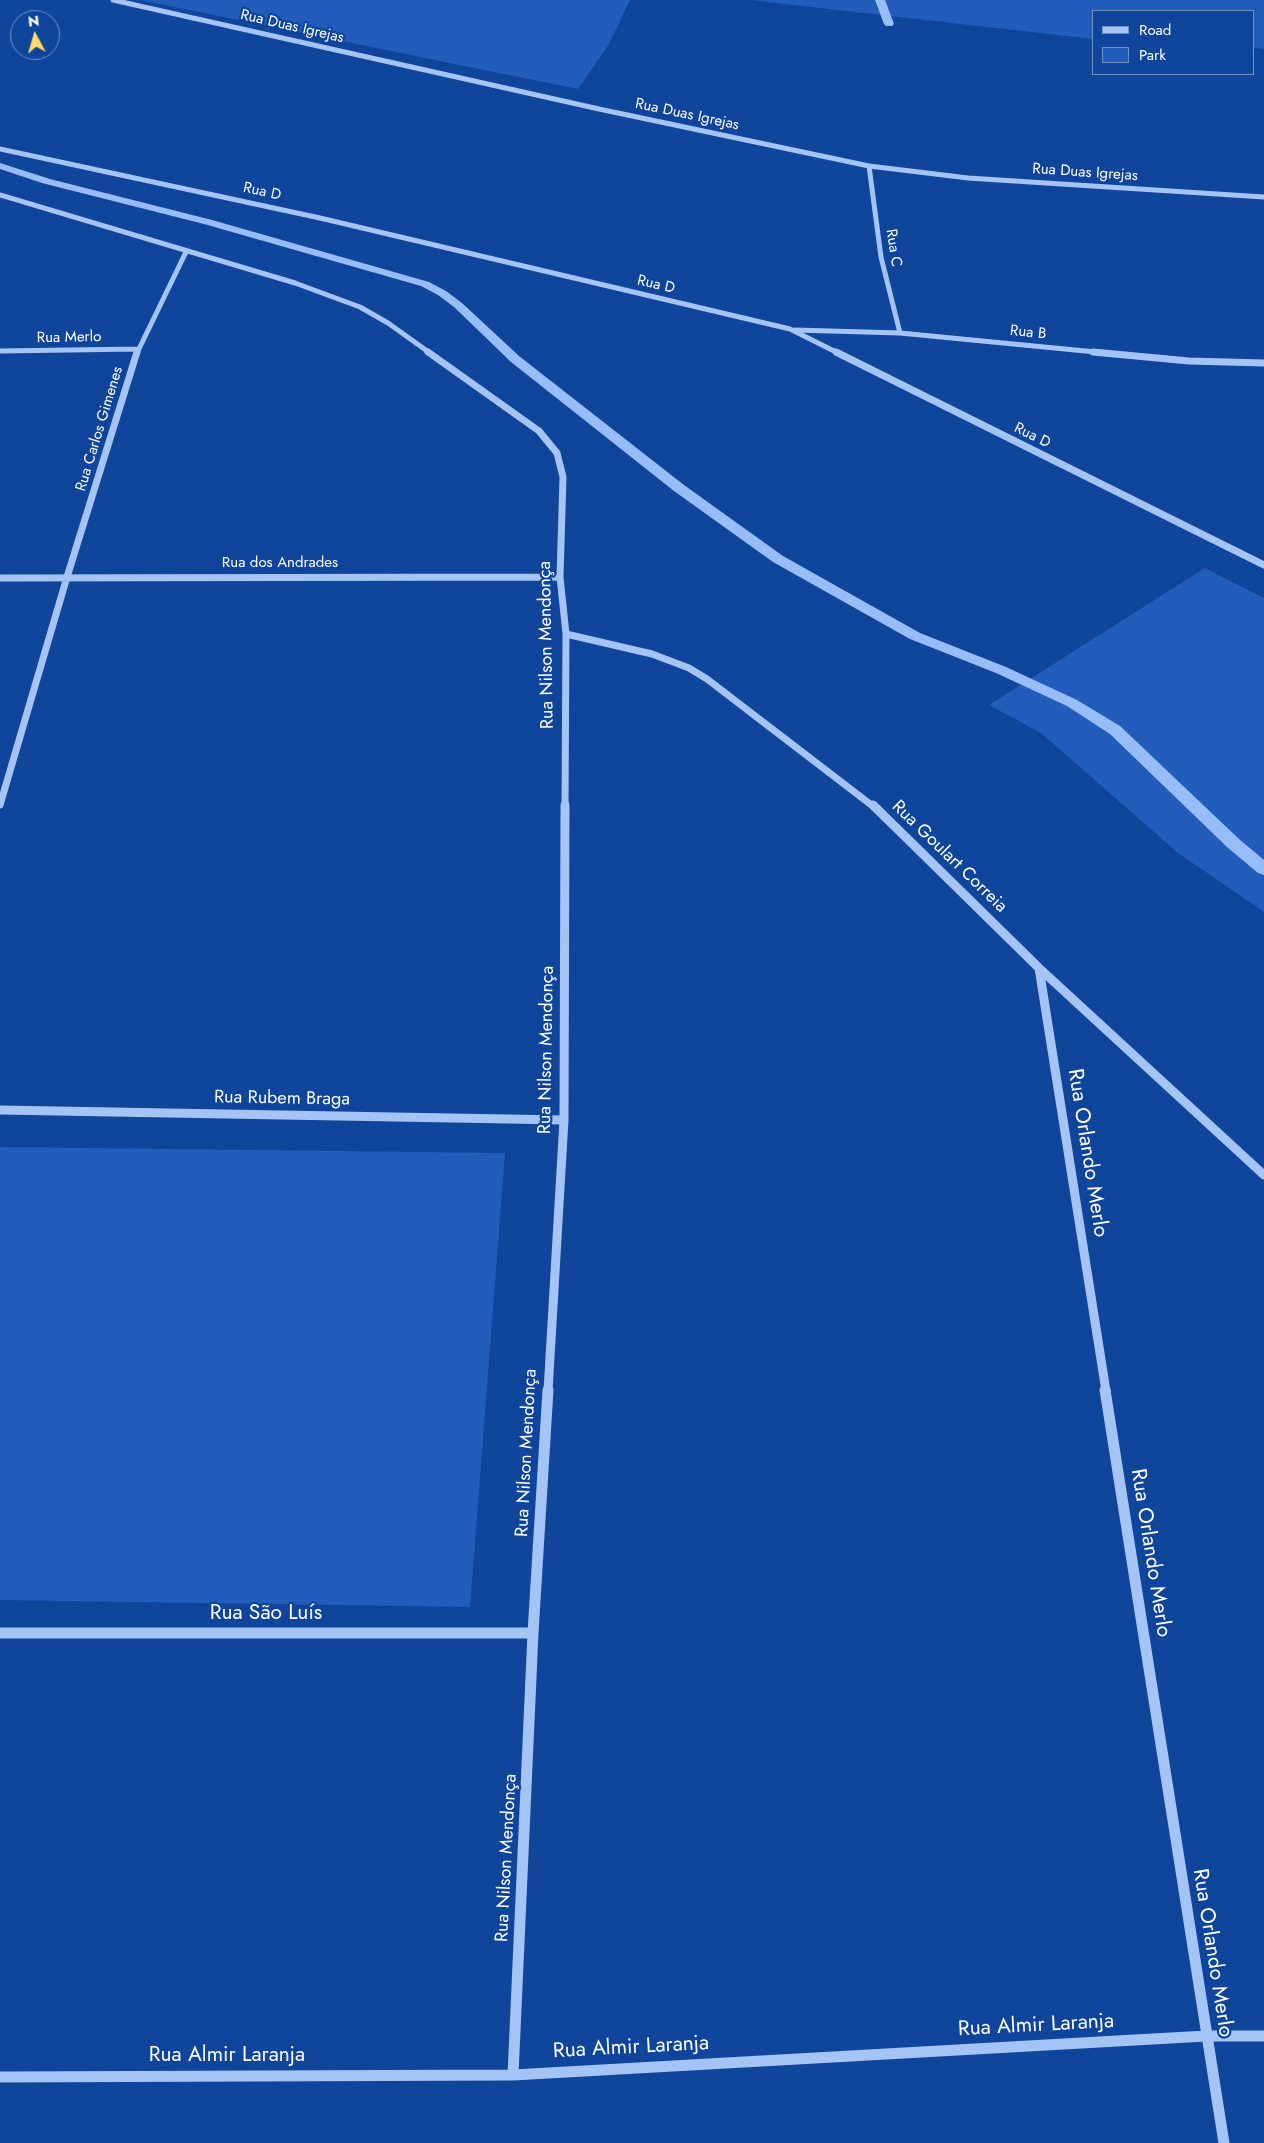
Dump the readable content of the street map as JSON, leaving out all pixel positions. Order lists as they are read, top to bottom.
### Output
{
  "streets": {
    "street": [
      "Rua Duas Igrejas",
      "Rua D",
      "Rua C",
      "Rua B",
      "Rua Merlo",
      "Rua Carlos Gimenes",
      "Rua dos Andrades",
      "Rua Nilson Mendonça",
      "Rua Goulart Correia",
      "Rua Rubem Braga",
      "Rua Orlando Merlo",
      "Rua São Luís",
      "Rua Almir Laranja"
    ]
  },
  "crossings": [
    ["Rua Duas Igrejas", "Rua C"],
    ["Rua D", "Rua B"],
    ["Rua C", "Rua B"],
    ["Rua Merlo", "Rua Carlos Gimenes"],
    ["Rua Carlos Gimenes", "Rua dos Andrades"],
    ["Rua Carlos Gimenes", "Rua Nilson Mendonça"],
    ["Rua dos Andrades", "Rua Nilson Mendonça"],
    ["Rua Nilson Mendonça", "Rua Goulart Correia"],
    ["Rua Nilson Mendonça", "Rua Rubem Braga"],
    ["Rua Nilson Mendonça", "Rua São Luís"],
    ["Rua Nilson Mendonça", "Rua Almir Laranja"],
    ["Rua Goulart Correia", "Rua Orlando Merlo"],
    ["Rua Orlando Merlo", "Rua Almir Laranja"]
  ],
  "legend": ["Road", "Park"],
  "north": "top"
}
